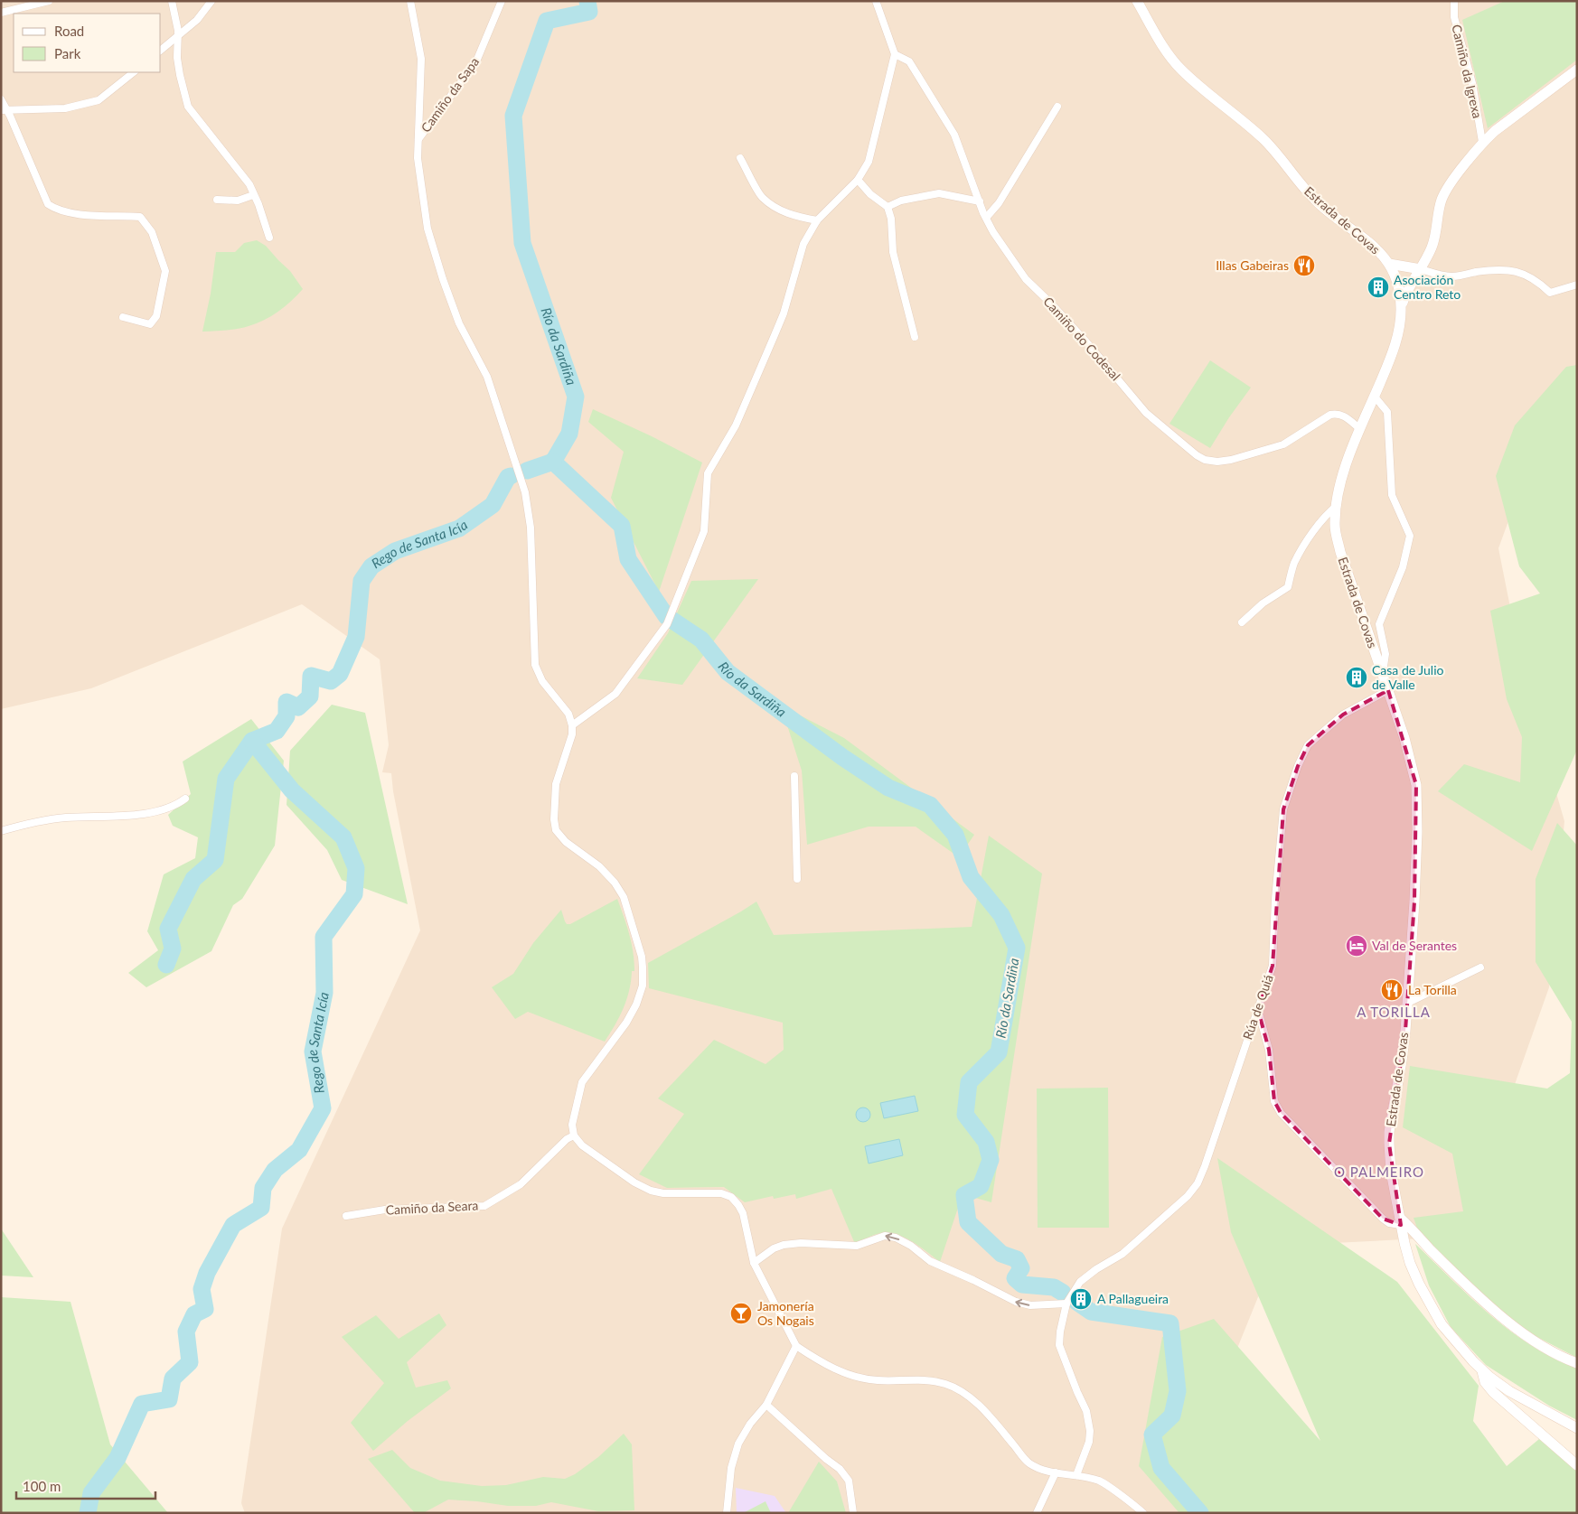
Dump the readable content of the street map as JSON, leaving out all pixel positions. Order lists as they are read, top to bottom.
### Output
{
  "streets": {
    "main road": ["Estrada de Covas"],
    "street": [
      "Camiño da Igrexa",
      "Camiño da Sapa",
      "Camiño do Codesal",
      "Rúa de Quiá",
      "Camiño da Seara"
    ]
  },
  "crossings": [
    ["Estrada de Covas", "Camiño do Codesal"],
    ["Estrada de Covas", "Rúa de Quiá"]
  ],
  "districts": ["A TORILLA", "O PALMEIRO"],
  "water": ["Río da Sardiña", "Rego de Santa Icía"],
  "places": {
    "restaurant": ["Illas Gabeiras", "La Torilla"],
    "building": ["Asociación Centro Reto", "Casa de Julio de Valle", "A Pallagueira"],
    "hotel": ["Val de Serantes"],
    "bar": ["Jamonería Os Nogais"]
  },
  "legend": ["Road", "Park"],
  "scale_bar": "100 m"
}
